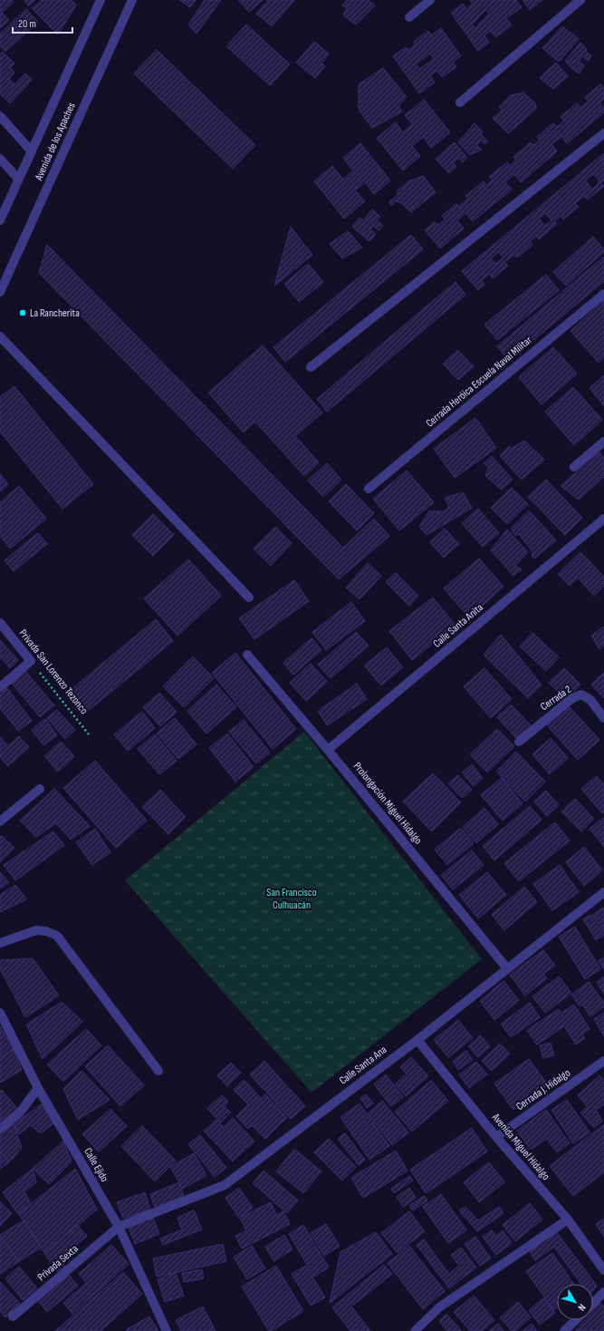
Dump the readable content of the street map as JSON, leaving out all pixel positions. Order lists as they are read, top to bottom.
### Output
{
  "streets": {
    "street": [
      "Avenida de los Apaches",
      "Cerrada Heróica Escuela Naval Militar",
      "Calle Santa Anita",
      "Privada San Lorenzo Tezonco",
      "Cerrada 2",
      "Prolongación Miguel Hidalgo",
      "Calle Santa Ana",
      "Cerrada J. Hidalgo",
      "Avenida Miguel Hidalgo",
      "Calle Ejido",
      "Privada Sexta"
    ]
  },
  "crossings": [
    ["Calle Santa Anita", "Prolongación Miguel Hidalgo"],
    ["Prolongación Miguel Hidalgo", "Calle Santa Ana"],
    ["Calle Santa Ana", "Avenida Miguel Hidalgo"],
    ["Calle Santa Ana", "Calle Ejido"],
    ["Calle Santa Ana", "Privada Sexta"],
    ["Cerrada J. Hidalgo", "Avenida Miguel Hidalgo"],
    ["Calle Ejido", "Privada Sexta"]
  ],
  "parks": ["San Francisco Culhuacán"],
  "places": ["La Rancherita"],
  "scale_bar": "20 m",
  "north": "bottom right"
}
